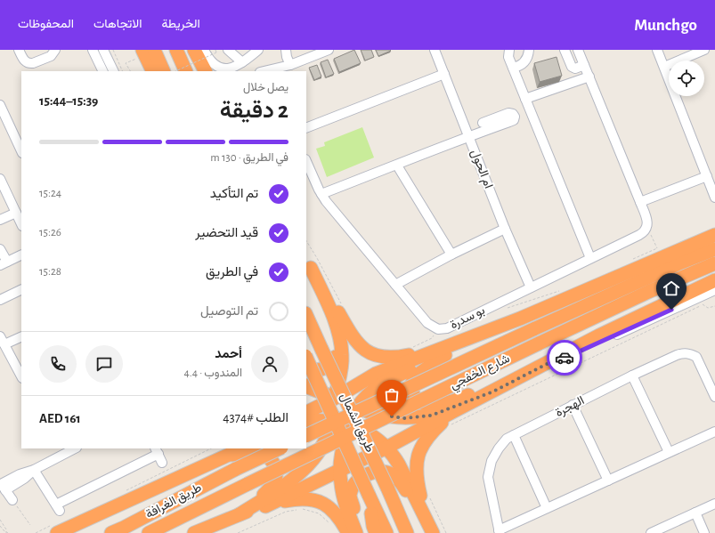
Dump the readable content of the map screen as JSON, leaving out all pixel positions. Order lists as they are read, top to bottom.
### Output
{
  "streets": {
    "highway": ["شارع الخفجي", "طريق الشمال", "طريق الغرافة"],
    "street": ["ام الحول", "بو سدرة", "الهجرة"]
  },
  "crossings": [
    ["ام الحول", "بو سدرة"],
    ["شارع الخفجي", "طريق الغرافة"]
  ],
  "page": {
    "header": "Munchgo",
    "nav": ["الخريطة", "الاتجاهات", "المحفوظات"],
    "heading": ["2 دقيقة", "يصل خلال", "15:39–15:44"],
    "panel": [
      "أحمد",
      "المندوب · 4.4",
      "الطلب #4374",
      "AED 161"
    ],
    "bar": "في الطريق · 130 m",
    "list": [
      ["تم التأكيد", "15:24"],
      ["قيد التحضير", "15:26"],
      ["في الطريق", "15:28"],
      "تم التوصيل"
    ]
  }
}
